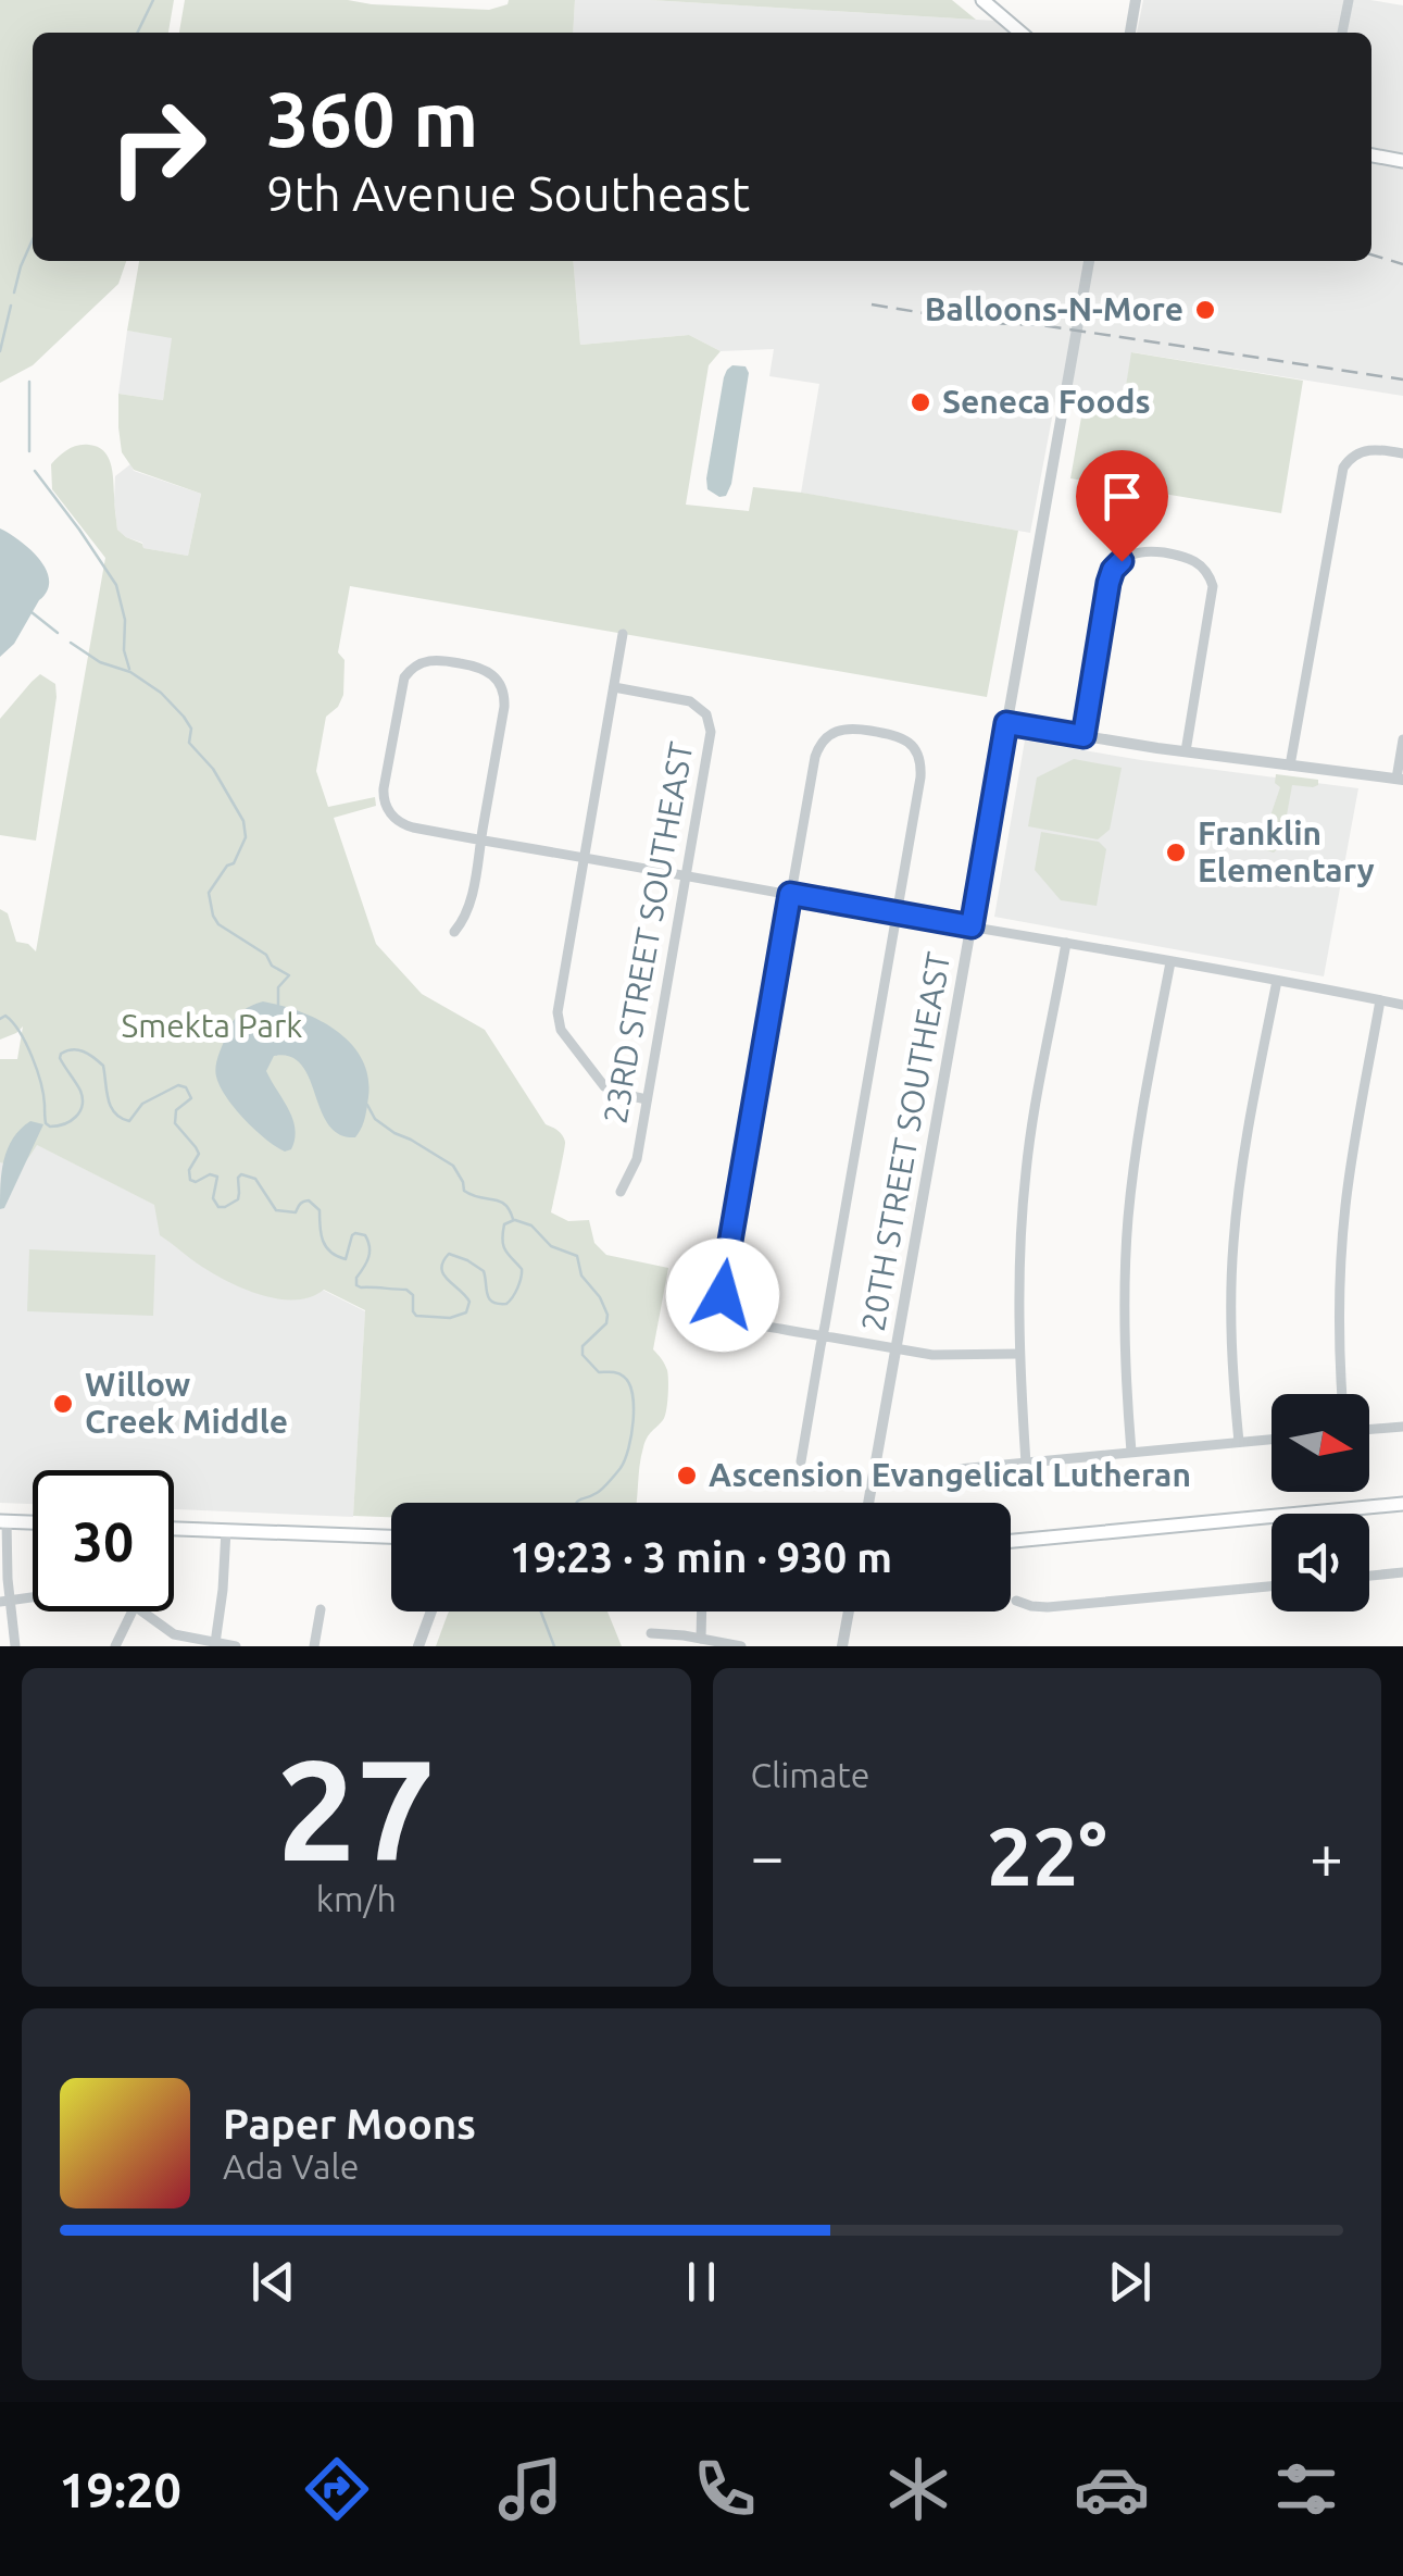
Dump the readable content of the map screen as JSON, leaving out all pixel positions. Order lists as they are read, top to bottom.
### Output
{
  "streets": {
    "street": ["23RD STREET SOUTHEAST", "20TH STREET SOUTHEAST"]
  },
  "parks": ["Smekta Park"],
  "places": [
    "Balloons-N-More",
    "Seneca Foods",
    "Franklin Elementary",
    "Willow Creek Middle",
    "Ascension Evangelical Lutheran"
  ],
  "north": "right",
  "page": {
    "turn": ["360 m", "9th Avenue Southeast"],
    "limit": "30",
    "trip": "19:23 · 3 min · 930 m",
    "tile": [
      ["27", "km/h"],
      "Climate"
    ],
    "heat": ["−", "22°", "+"],
    "song": ["Paper Moons", "Ada Vale"],
    "tabs": "19:20"
  }
}
